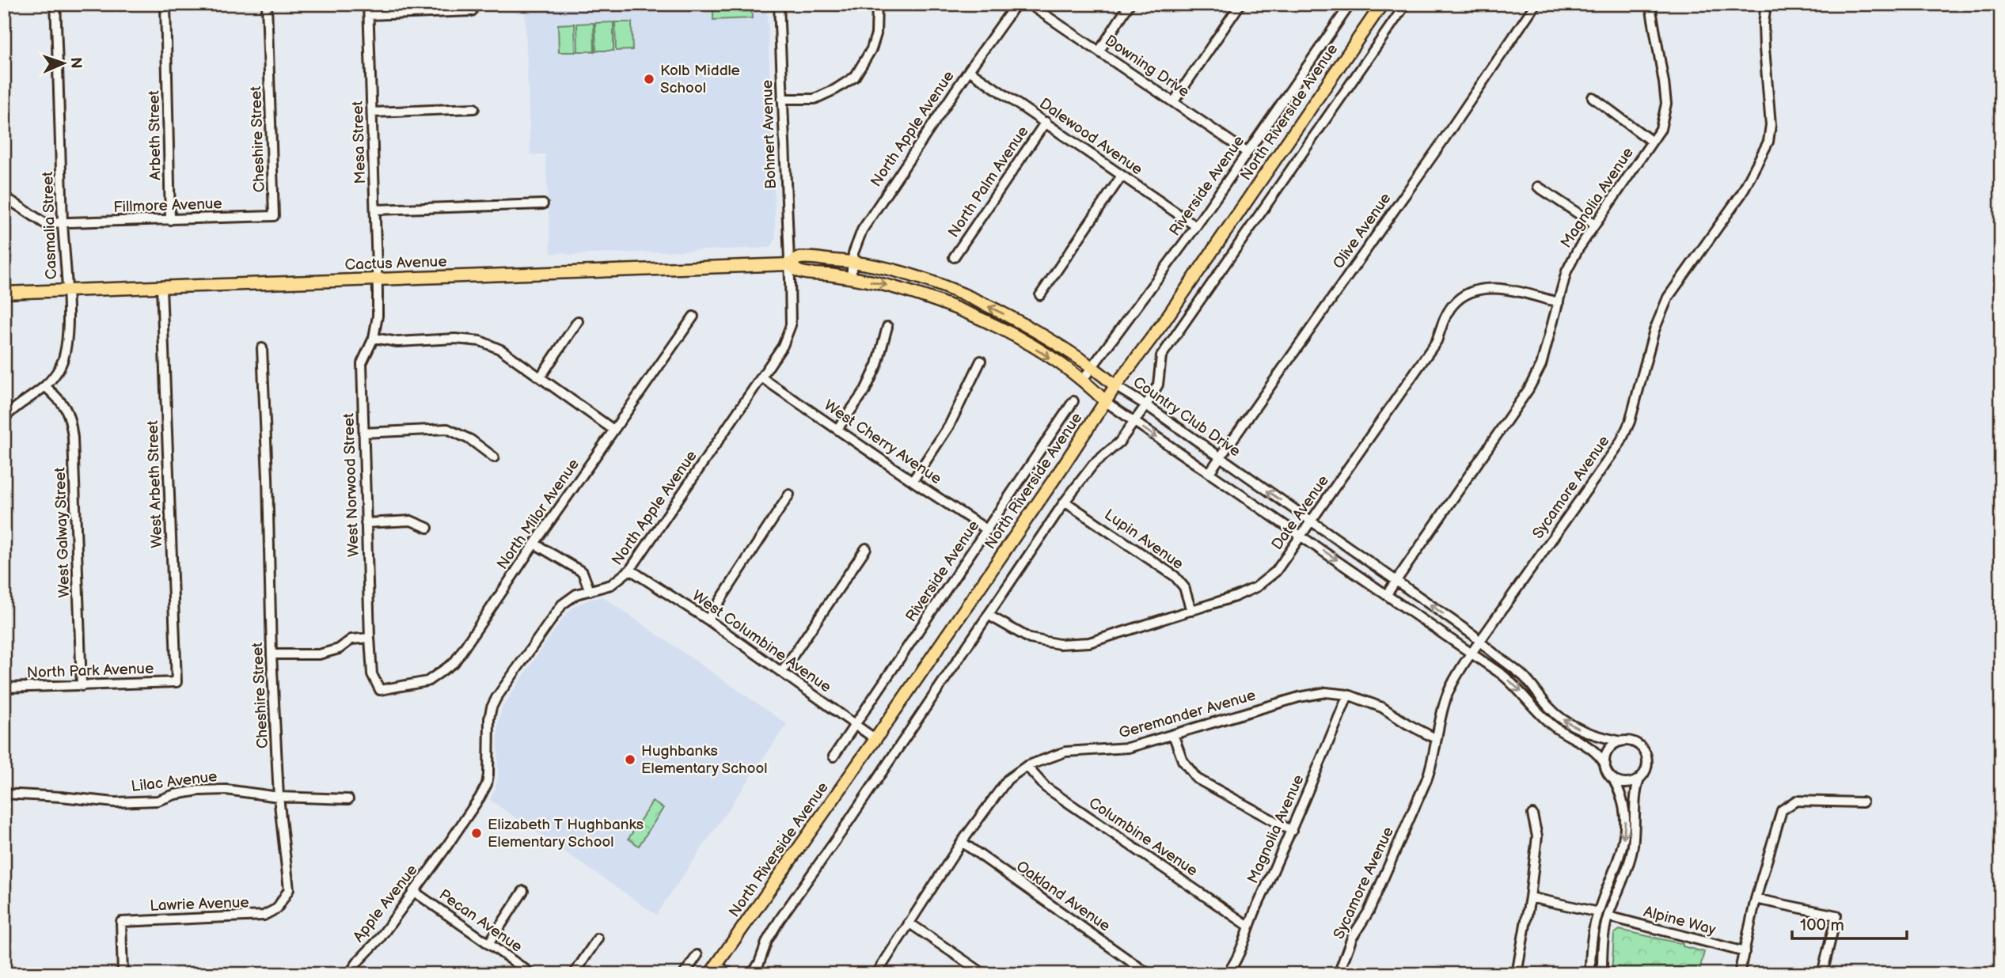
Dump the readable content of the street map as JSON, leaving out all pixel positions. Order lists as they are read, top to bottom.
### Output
{
  "streets": {
    "main road": ["North Riverside Avenue", "Cactus Avenue", "Country Club Drive"],
    "street": [
      "Downing Drive",
      "North Apple Avenue",
      "Bohnert Avenue",
      "Arbeth Street",
      "Dalewood Avenue",
      "Cheshire Street",
      "Mesa Street",
      "North Palm Avenue",
      "Riverside Avenue",
      "Magnolia Avenue",
      "Fillmore Avenue",
      "Casmalia Street",
      "Olive Avenue",
      "West Cherry Avenue",
      "West Arbeth Street",
      "West Norwood Street",
      "Sycamore Avenue",
      "Date Avenue",
      "North Milor Avenue",
      "West Galway Street",
      "Lupin Avenue",
      "West Columbine Avenue",
      "North Park Avenue",
      "Geremander Avenue",
      "Lilac Avenue",
      "Columbine Avenue",
      "Oakland Avenue",
      "Apple Avenue",
      "Lawrie Avenue",
      "Pecan Avenue",
      "Alpine Way"
    ]
  },
  "crossings": [
    ["Downing Drive", "Riverside Avenue"],
    ["North Riverside Avenue", "Country Club Drive"],
    ["North Riverside Avenue", "West Columbine Avenue"],
    ["North Apple Avenue", "Bohnert Avenue"],
    ["North Apple Avenue", "Dalewood Avenue"],
    ["North Apple Avenue", "Cactus Avenue"],
    ["North Apple Avenue", "Country Club Drive"],
    ["North Apple Avenue", "West Cherry Avenue"],
    ["North Apple Avenue", "West Columbine Avenue"],
    ["North Apple Avenue", "Apple Avenue"],
    ["Bohnert Avenue", "Cactus Avenue"],
    ["Bohnert Avenue", "Country Club Drive"],
    ["Arbeth Street", "Fillmore Avenue"],
    ["Dalewood Avenue", "North Palm Avenue"],
    ["Dalewood Avenue", "Riverside Avenue"],
    ["Cheshire Street", "Fillmore Avenue"],
    ["Cheshire Street", "Lilac Avenue"],
    ["Cheshire Street", "Lawrie Avenue"],
    ["Mesa Street", "Cactus Avenue"],
    ["Mesa Street", "West Norwood Street"],
    ["Riverside Avenue", "Country Club Drive"],
    ["Riverside Avenue", "West Cherry Avenue"],
    ["Riverside Avenue", "West Columbine Avenue"],
    ["Magnolia Avenue", "Country Club Drive"],
    ["Magnolia Avenue", "Date Avenue"],
    ["Magnolia Avenue", "Geremander Avenue"],
    ["Magnolia Avenue", "Columbine Avenue"],
    ["Fillmore Avenue", "Casmalia Street"],
    ["Casmalia Street", "Cactus Avenue"],
    ["Casmalia Street", "West Galway Street"],
    ["Olive Avenue", "Country Club Drive"],
    ["Cactus Avenue", "Country Club Drive"],
    ["Cactus Avenue", "West Arbeth Street"],
    ["Cactus Avenue", "West Norwood Street"],
    ["Country Club Drive", "Sycamore Avenue"],
    ["Country Club Drive", "Date Avenue"],
    ["West Arbeth Street", "North Park Avenue"],
    ["West Norwood Street", "North Milor Avenue"],
    ["Sycamore Avenue", "Geremander Avenue"],
    ["Date Avenue", "Lupin Avenue"],
    ["West Galway Street", "North Park Avenue"],
    ["Geremander Avenue", "Columbine Avenue"],
    ["Geremander Avenue", "Oakland Avenue"],
    ["Apple Avenue", "Pecan Avenue"]
  ],
  "places": ["Kolb Middle School", "Hughbanks Elementary School", "Elizabeth T Hughbanks Elementary School"],
  "scale_bar": "100 m",
  "north": "right"
}
